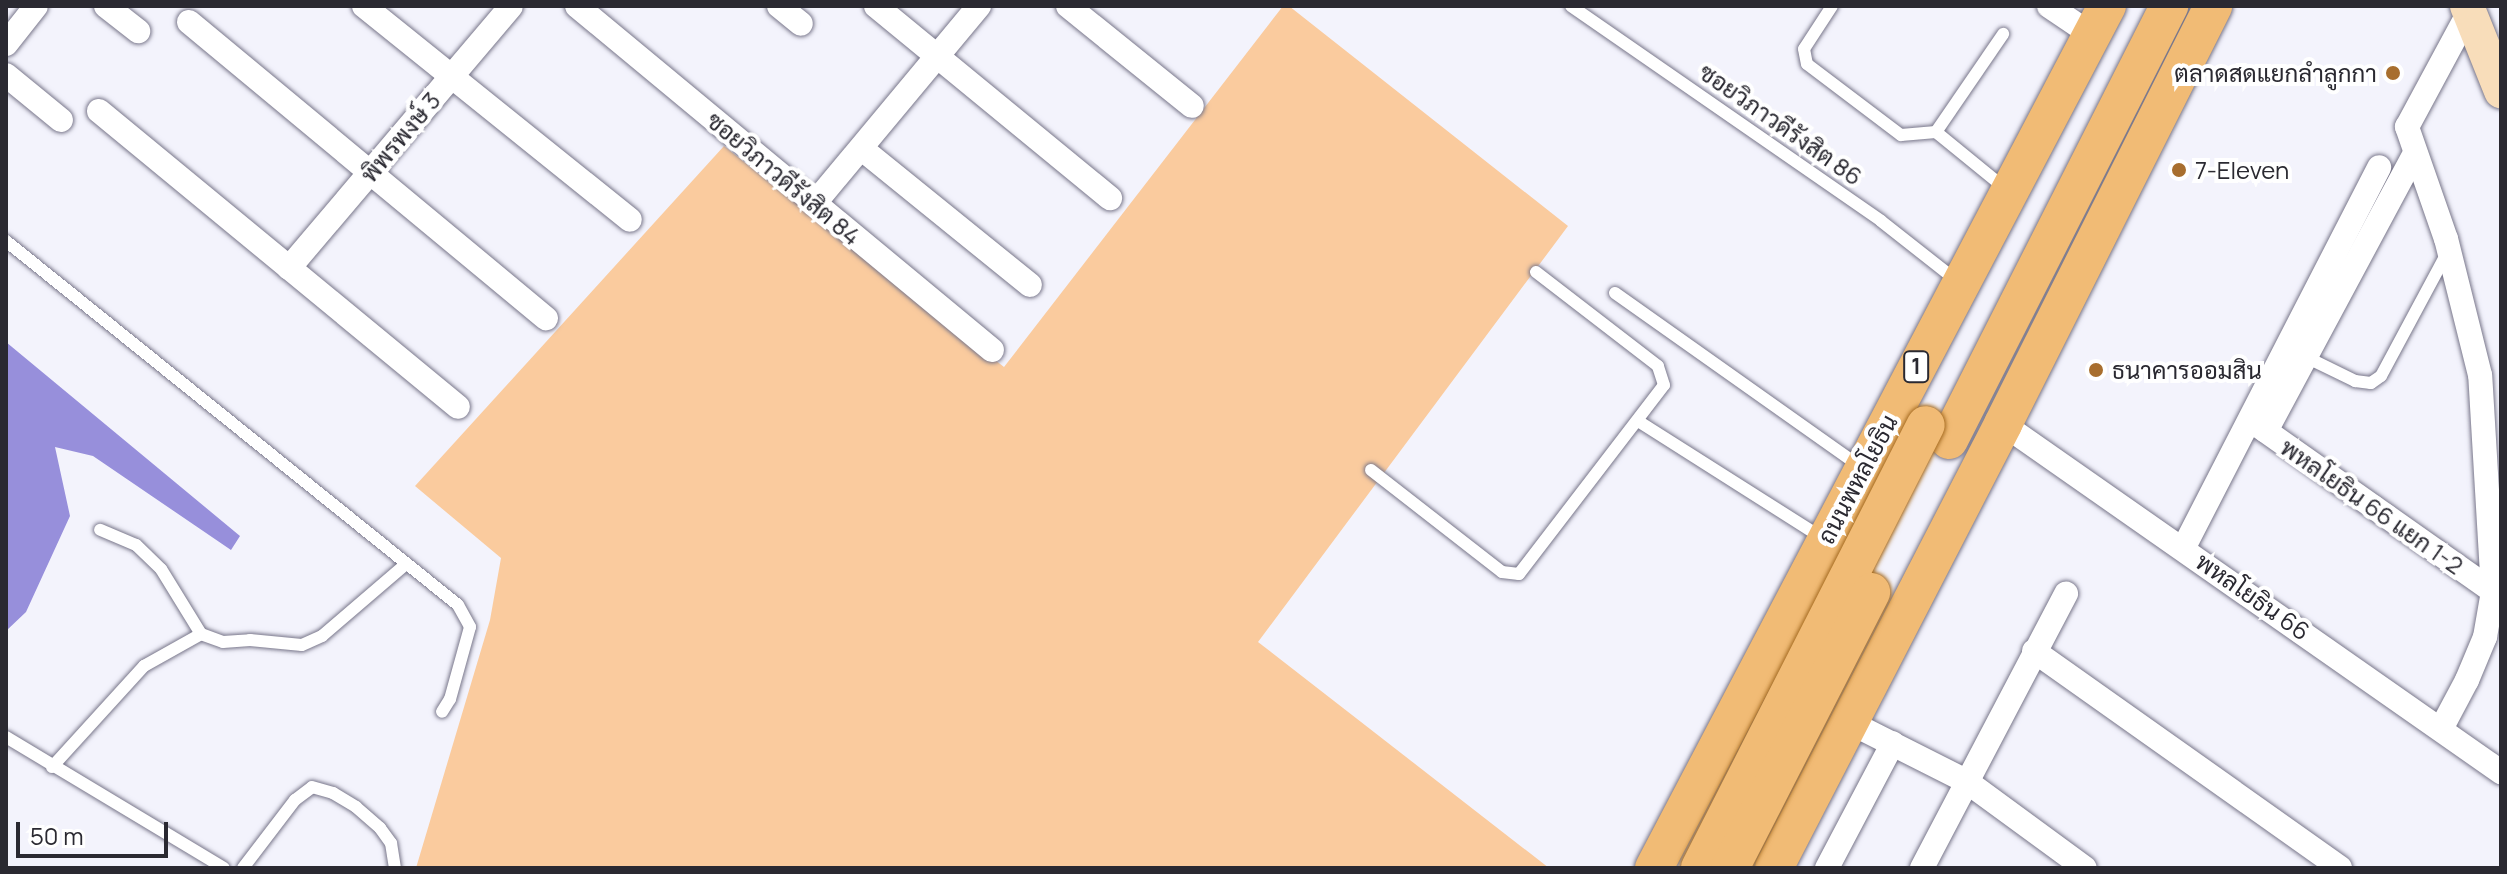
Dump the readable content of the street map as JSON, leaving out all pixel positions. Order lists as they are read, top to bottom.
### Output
{
  "streets": {
    "main road": ["1", "ถนนพหลโยธิน"],
    "street": [
      "พิพรพงษ์ 3",
      "ซอยวิภาวดีรังสิต 84",
      "พหลโยธิน 66 แยก 1-2",
      "พหลโยธิน 66"
    ],
    "lane": ["ซอยวิภาวดีรังสิต 86"]
  },
  "crossings": [
    ["ซอยวิภาวดีรังสิต 86", "ถนนพหลโยธิน"]
  ],
  "places": ["ตลาดสดแยกลำลูกกา", "7-Eleven", "ธนาคารออมสิน"],
  "scale_bar": "50 m"
}
